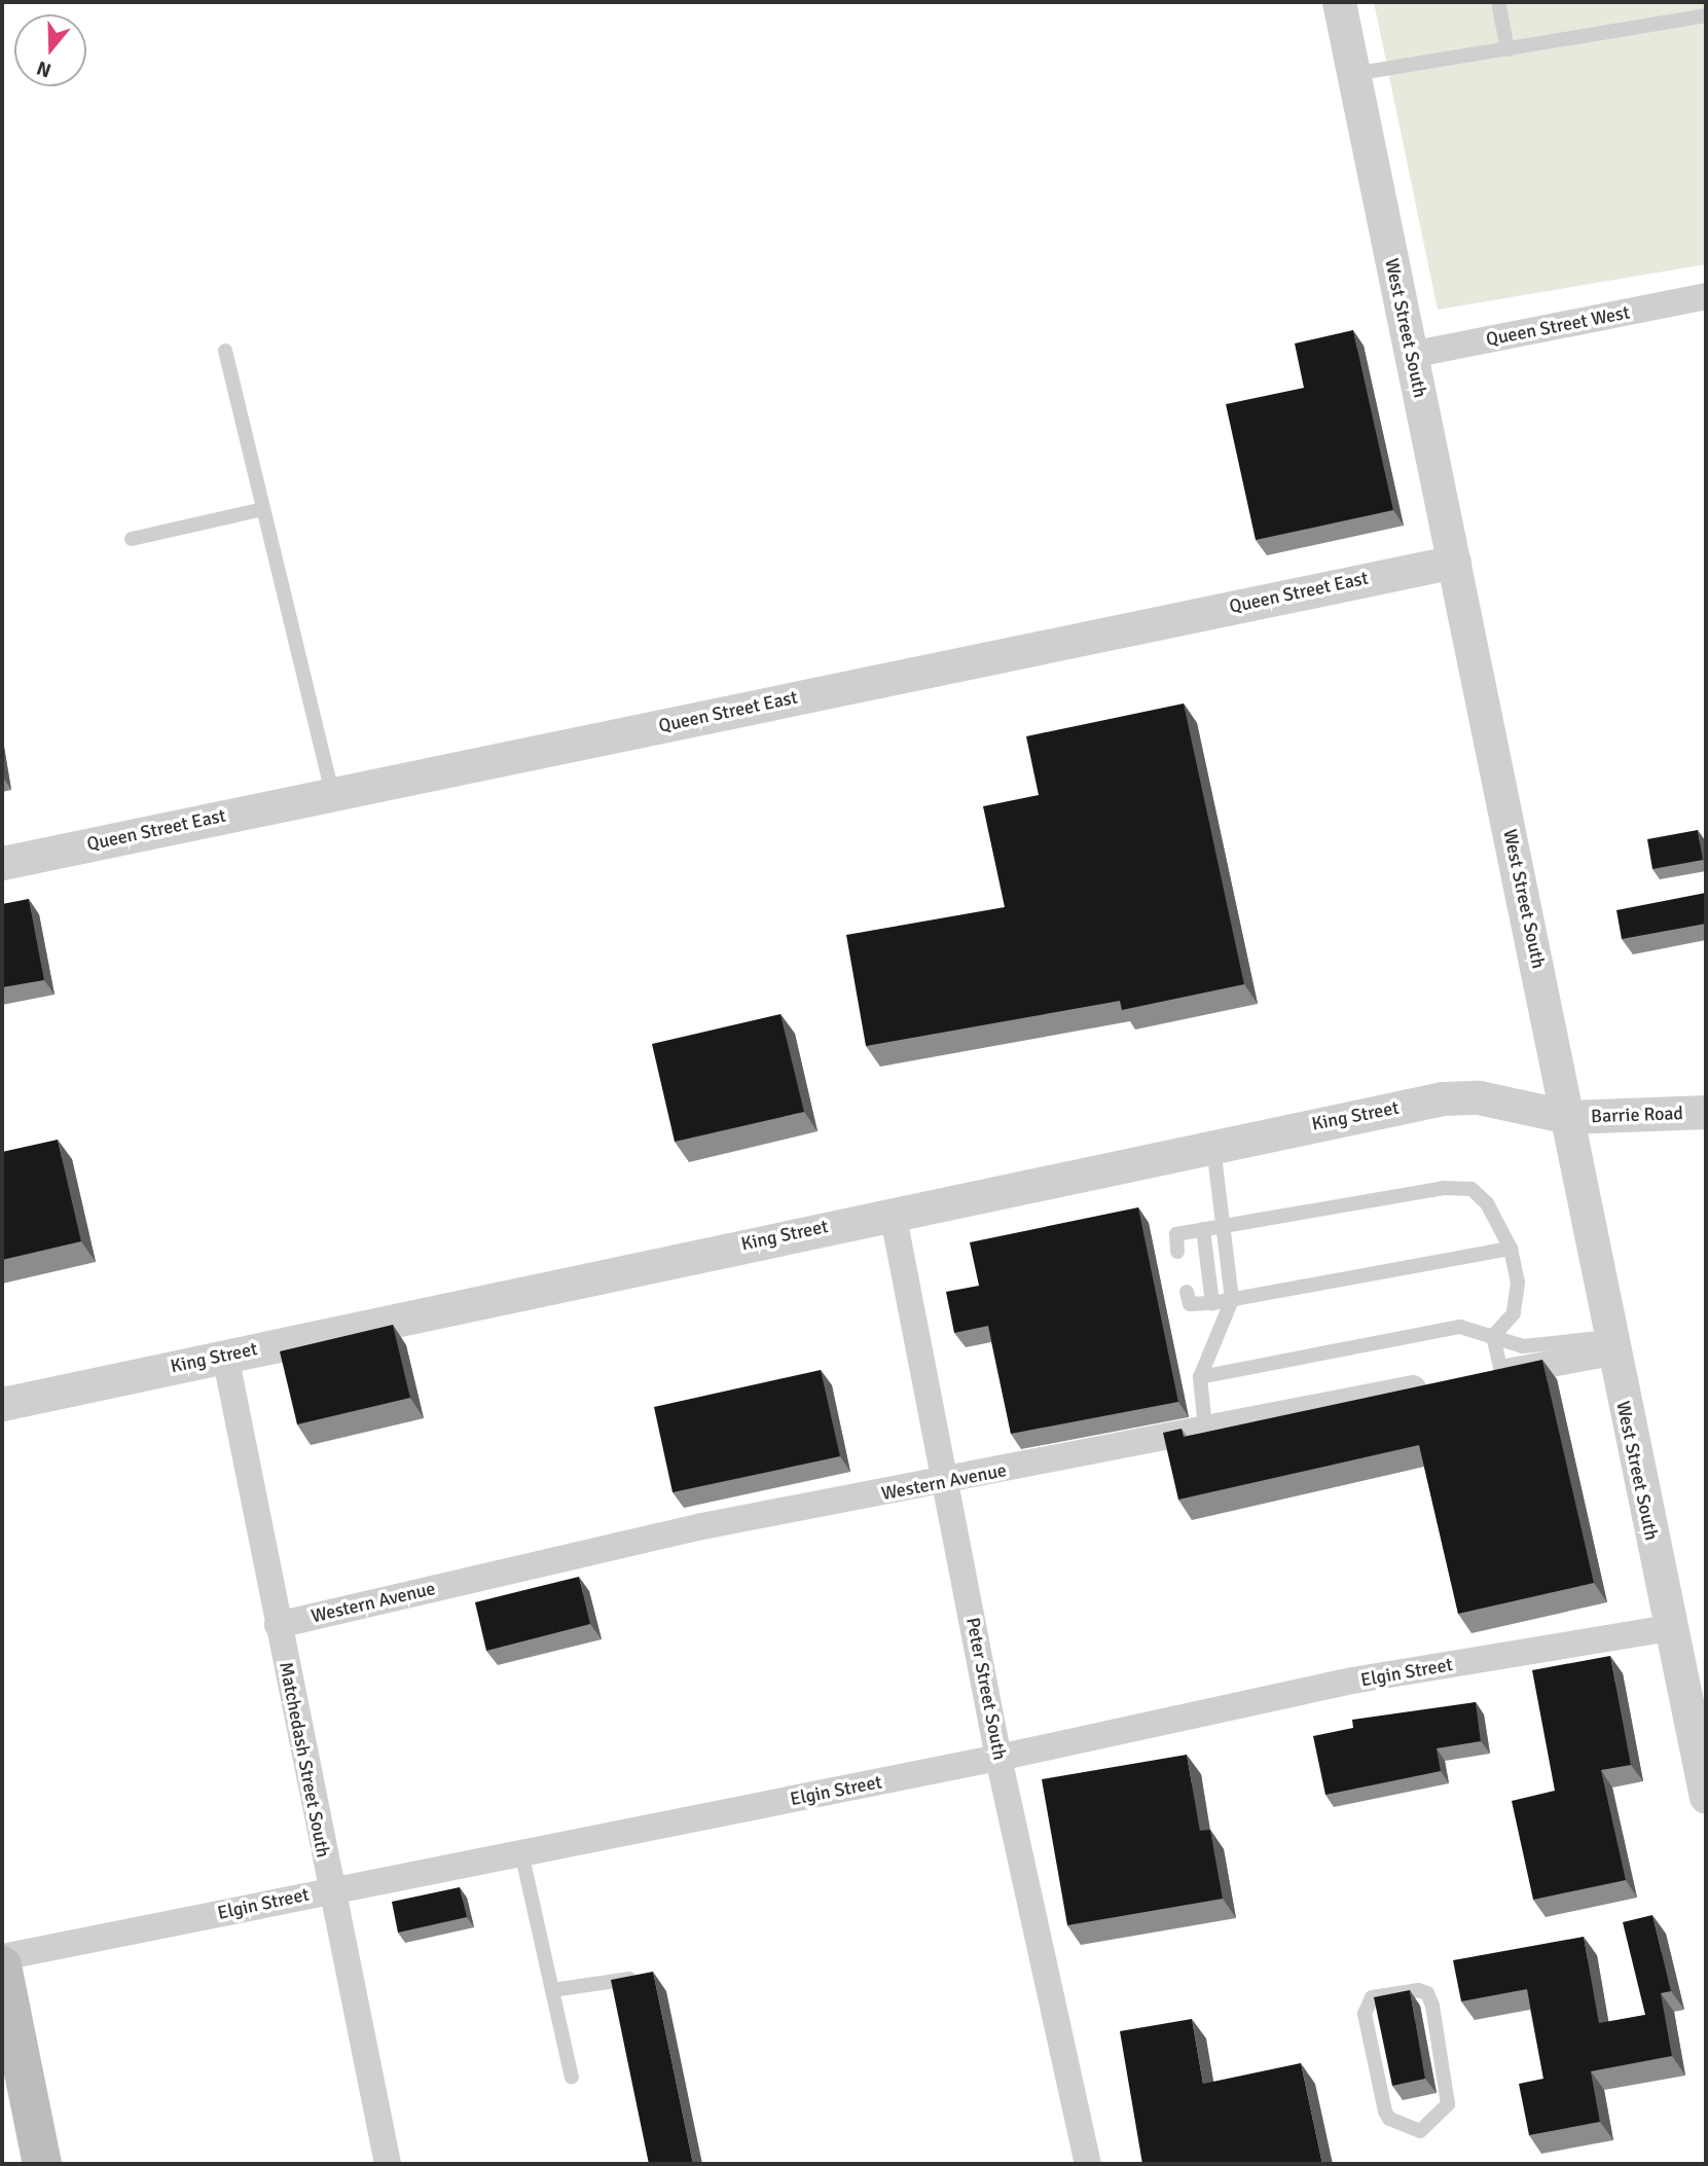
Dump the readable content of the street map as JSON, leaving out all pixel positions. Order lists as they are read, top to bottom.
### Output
{
  "streets": {
    "street": [
      "Queen Street West",
      "West Street South",
      "Queen Street East",
      "Barrie Road",
      "King Street",
      "Western Avenue",
      "Elgin Street",
      "Peter Street South",
      "Matchedash Street South"
    ]
  },
  "crossings": [
    ["Queen Street West", "West Street South"],
    ["West Street South", "Queen Street East"],
    ["West Street South", "Barrie Road"],
    ["West Street South", "King Street"],
    ["West Street South", "Elgin Street"],
    ["Barrie Road", "King Street"],
    ["King Street", "Peter Street South"],
    ["King Street", "Matchedash Street South"],
    ["Western Avenue", "Peter Street South"],
    ["Western Avenue", "Matchedash Street South"],
    ["Elgin Street", "Peter Street South"],
    ["Elgin Street", "Matchedash Street South"]
  ],
  "north": "bottom"
}
